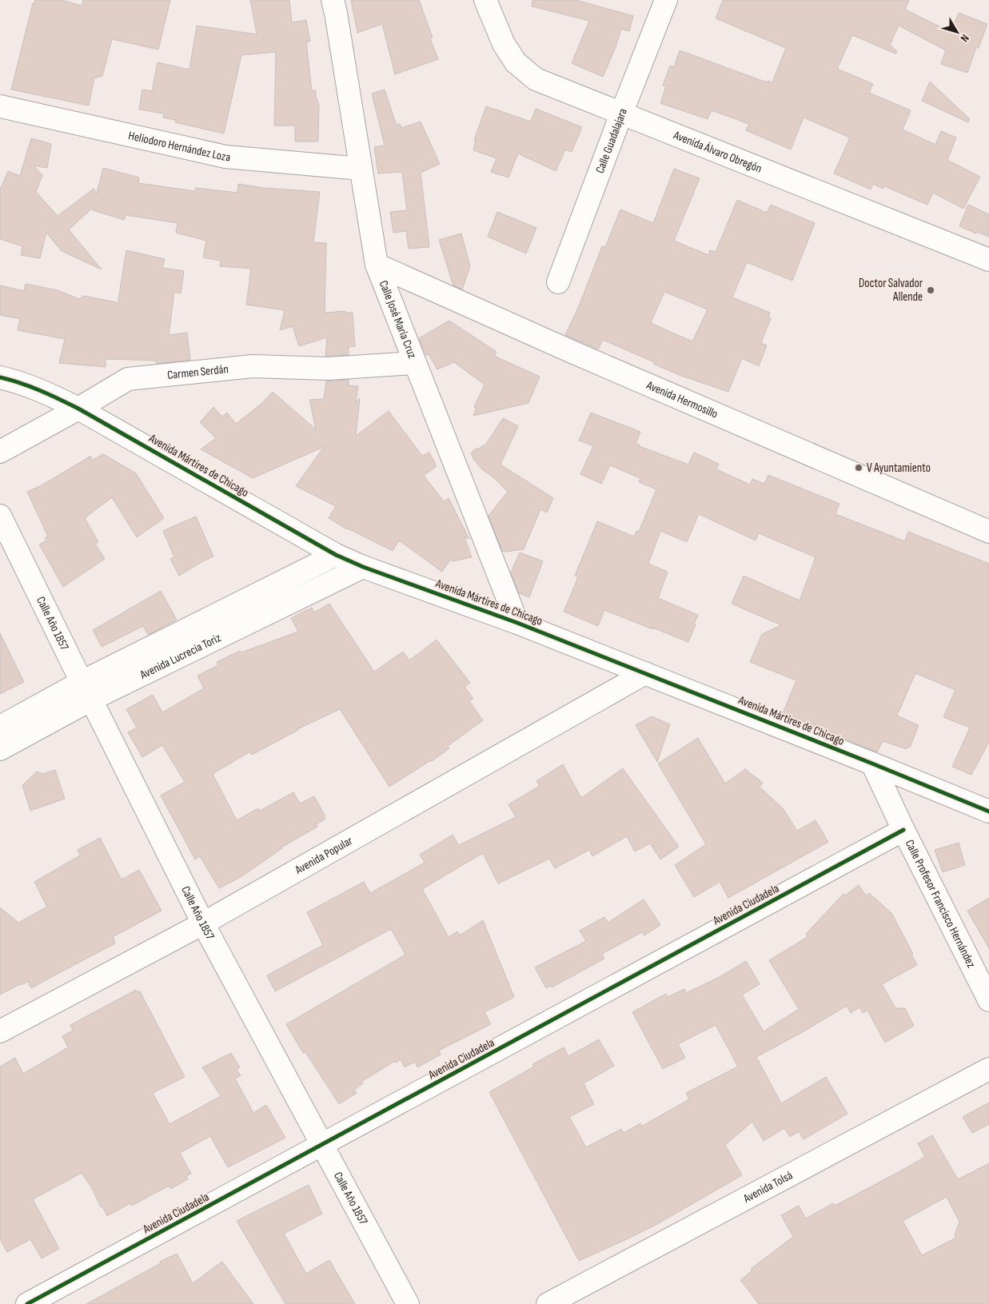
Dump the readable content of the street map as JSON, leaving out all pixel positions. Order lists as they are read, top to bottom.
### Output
{
  "streets": {
    "street": [
      "Calle Guadalajara",
      "Heliodoro Hernández Loza",
      "Avenida Álvaro Obregón",
      "Calle José María Cruz",
      "Carmen Serdán",
      "Avenida Hermosillo",
      "Avenida Mártires de Chicago",
      "Calle Año 1857",
      "Avenida Lucrecia Toriz",
      "Avenida Popular",
      "Calle Profesor Francisco Hernández",
      "Avenida Ciudadela",
      "Avenida Tolsá"
    ]
  },
  "crossings": [
    ["Calle Guadalajara", "Avenida Álvaro Obregón"],
    ["Heliodoro Hernández Loza", "Calle José María Cruz"],
    ["Calle José María Cruz", "Carmen Serdán"],
    ["Calle José María Cruz", "Avenida Hermosillo"],
    ["Calle José María Cruz", "Avenida Mártires de Chicago"],
    ["Carmen Serdán", "Avenida Mártires de Chicago"],
    ["Avenida Mártires de Chicago", "Avenida Lucrecia Toriz"],
    ["Avenida Mártires de Chicago", "Avenida Popular"],
    ["Avenida Mártires de Chicago", "Calle Profesor Francisco Hernández"],
    ["Calle Año 1857", "Avenida Lucrecia Toriz"],
    ["Calle Año 1857", "Avenida Popular"],
    ["Calle Año 1857", "Avenida Ciudadela"],
    ["Calle Profesor Francisco Hernández", "Avenida Ciudadela"]
  ],
  "places": ["Doctor Salvador Allende", "V Ayuntamiento"],
  "north": "bottom right"
}
